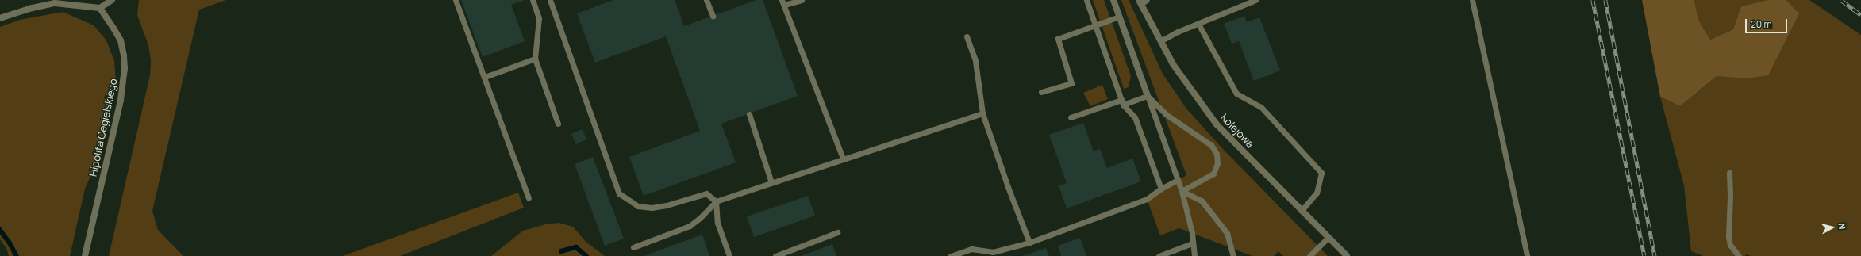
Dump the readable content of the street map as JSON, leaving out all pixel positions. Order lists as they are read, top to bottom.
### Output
{
  "streets": {
    "street": ["Hipolita Cegielskiego", "Kolejowa"]
  },
  "scale_bar": "20 m",
  "north": "right"
}
